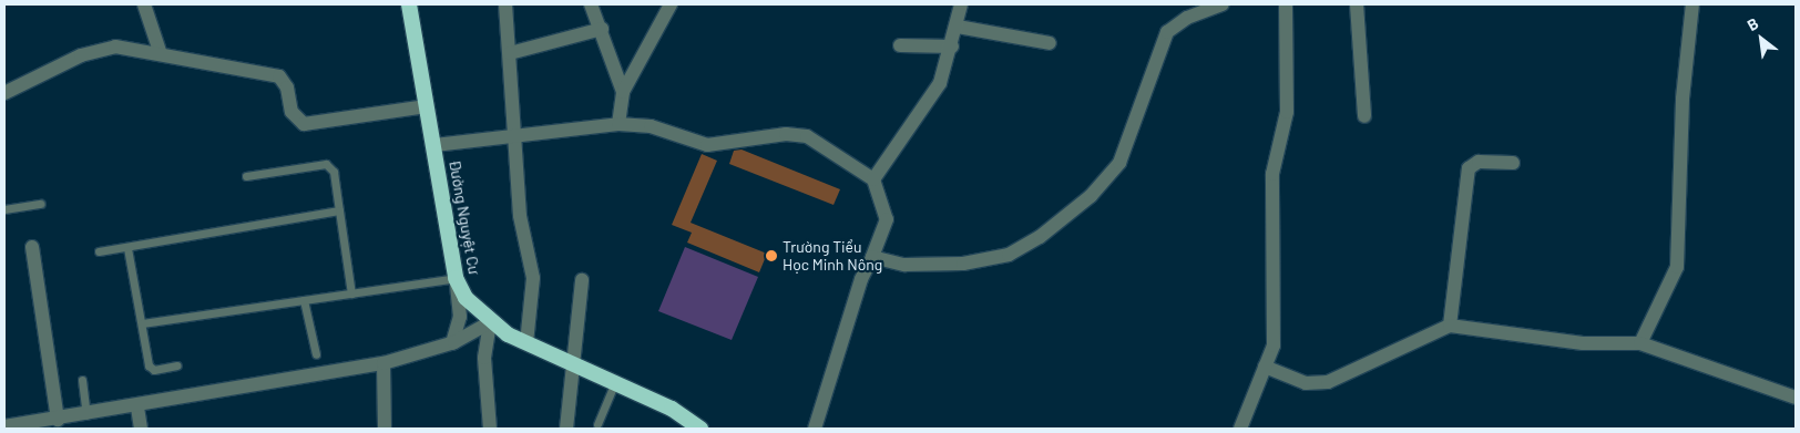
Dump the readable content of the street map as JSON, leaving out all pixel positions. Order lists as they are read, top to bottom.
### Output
{
  "streets": {
    "highway": ["Đường Nguyệt Cư"]
  },
  "places": ["Trường Tiểu Học Minh Nông"],
  "north": "top left"
}
